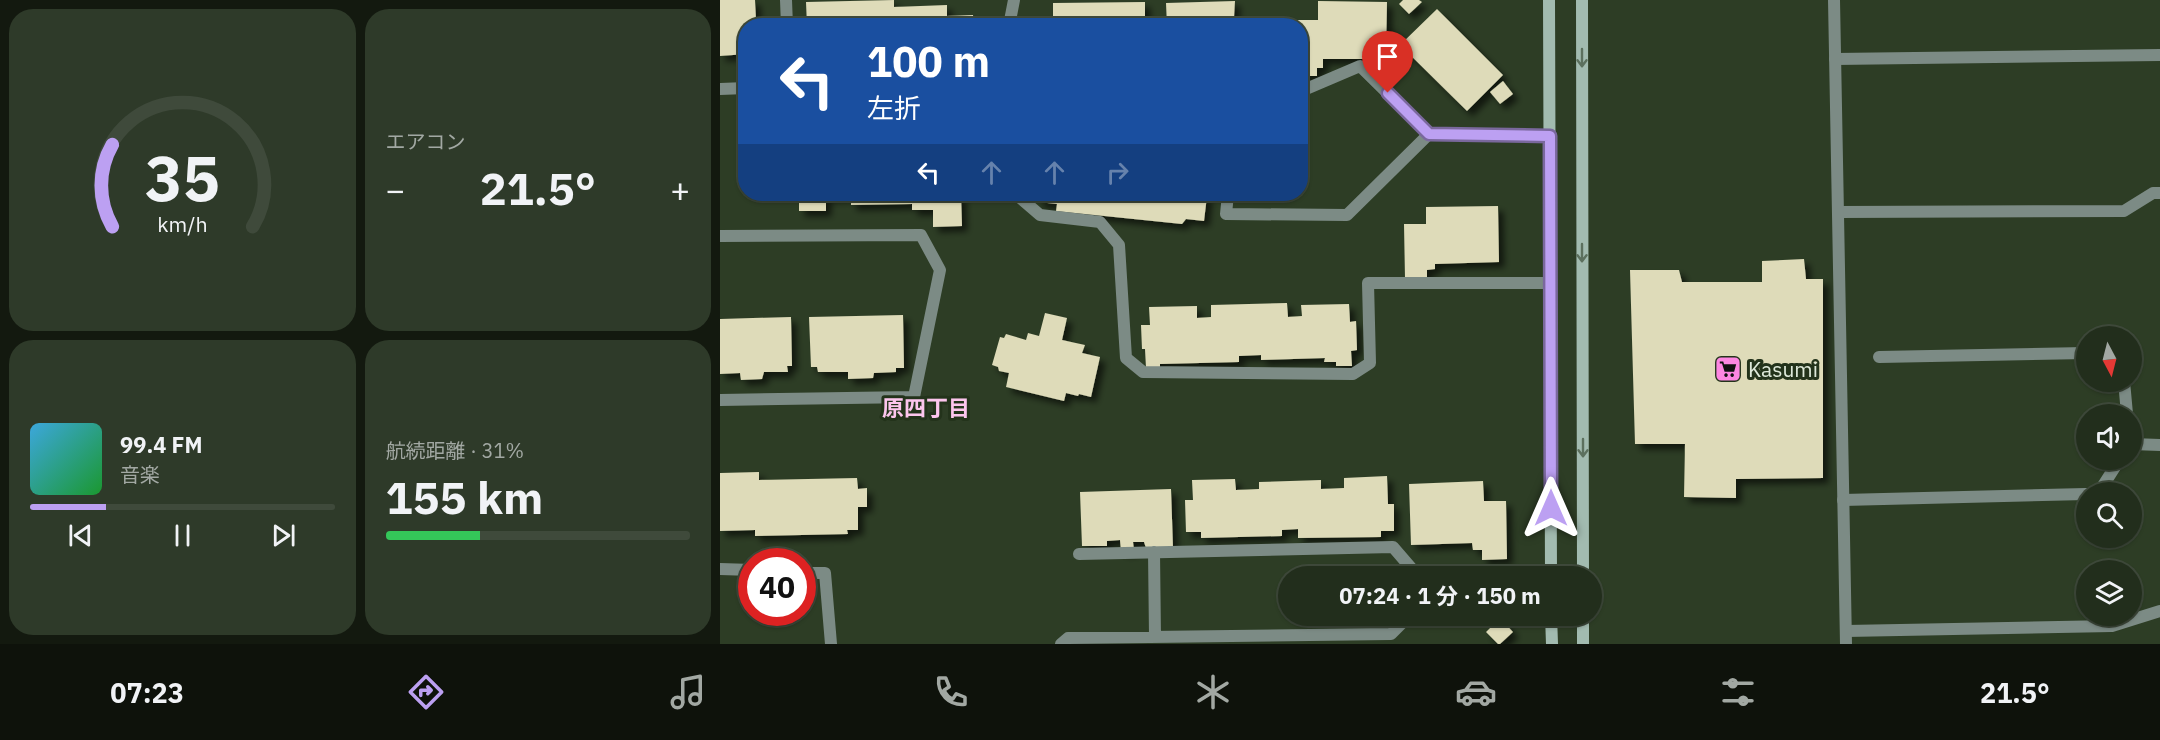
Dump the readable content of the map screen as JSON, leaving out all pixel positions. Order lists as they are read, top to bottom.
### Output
{
  "districts": ["原四丁目"],
  "places": {
    "supermarket": ["Kasumi"]
  },
  "north": "bottom",
  "page": {
    "tile": [
      "エアコン",
      ["航続距離 · 31%", "155 km"]
    ],
    "turn": ["100 m", "左折"],
    "heat": ["−", "21.5°", "+"],
    "song": ["99.4 FM", "音楽"],
    "limit": "40",
    "trip": "07:24 · 1 分 · 150 m",
    "tabs": ["07:23", "21.5°"],
    "gauge": ["35", "km/h"]
  }
}
